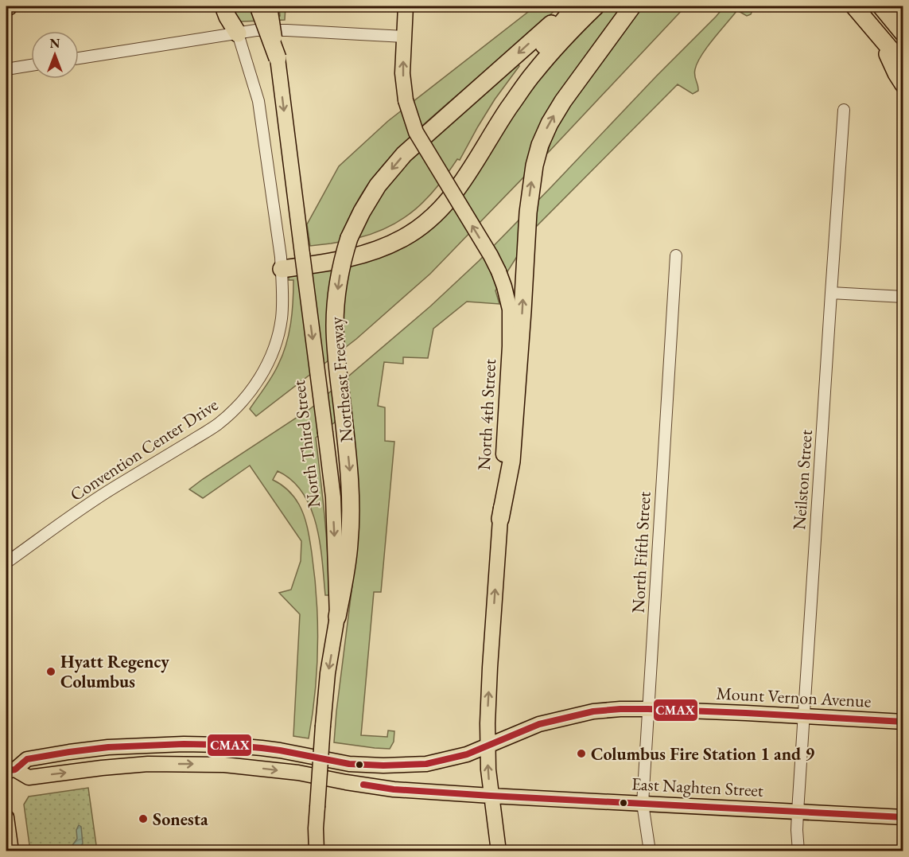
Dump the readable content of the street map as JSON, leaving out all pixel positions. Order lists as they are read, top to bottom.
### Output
{
  "streets": {
    "highway": ["Northeast Freeway"],
    "main road": [
      "North 4th Street",
      "North Third Street",
      "Mount Vernon Avenue",
      "East Naghten Street"
    ],
    "street": ["Convention Center Drive", "Neilston Street", "North Fifth Street"]
  },
  "crossings": [
    ["Northeast Freeway", "North Third Street"],
    ["North 4th Street", "Mount Vernon Avenue"],
    ["North 4th Street", "East Naghten Street"],
    ["Neilston Street", "Mount Vernon Avenue"],
    ["Neilston Street", "East Naghten Street"],
    ["North Fifth Street", "Mount Vernon Avenue"],
    ["North Fifth Street", "East Naghten Street"],
    ["Mount Vernon Avenue", "East Naghten Street"]
  ],
  "one_way": ["North 4th Street", "North Third Street", "East Naghten Street"],
  "places": ["Hyatt Regency Columbus", "Columbus Fire Station 1 and 9", "Sonesta"],
  "lines": ["transit line CMAX"],
  "north": "top"
}
